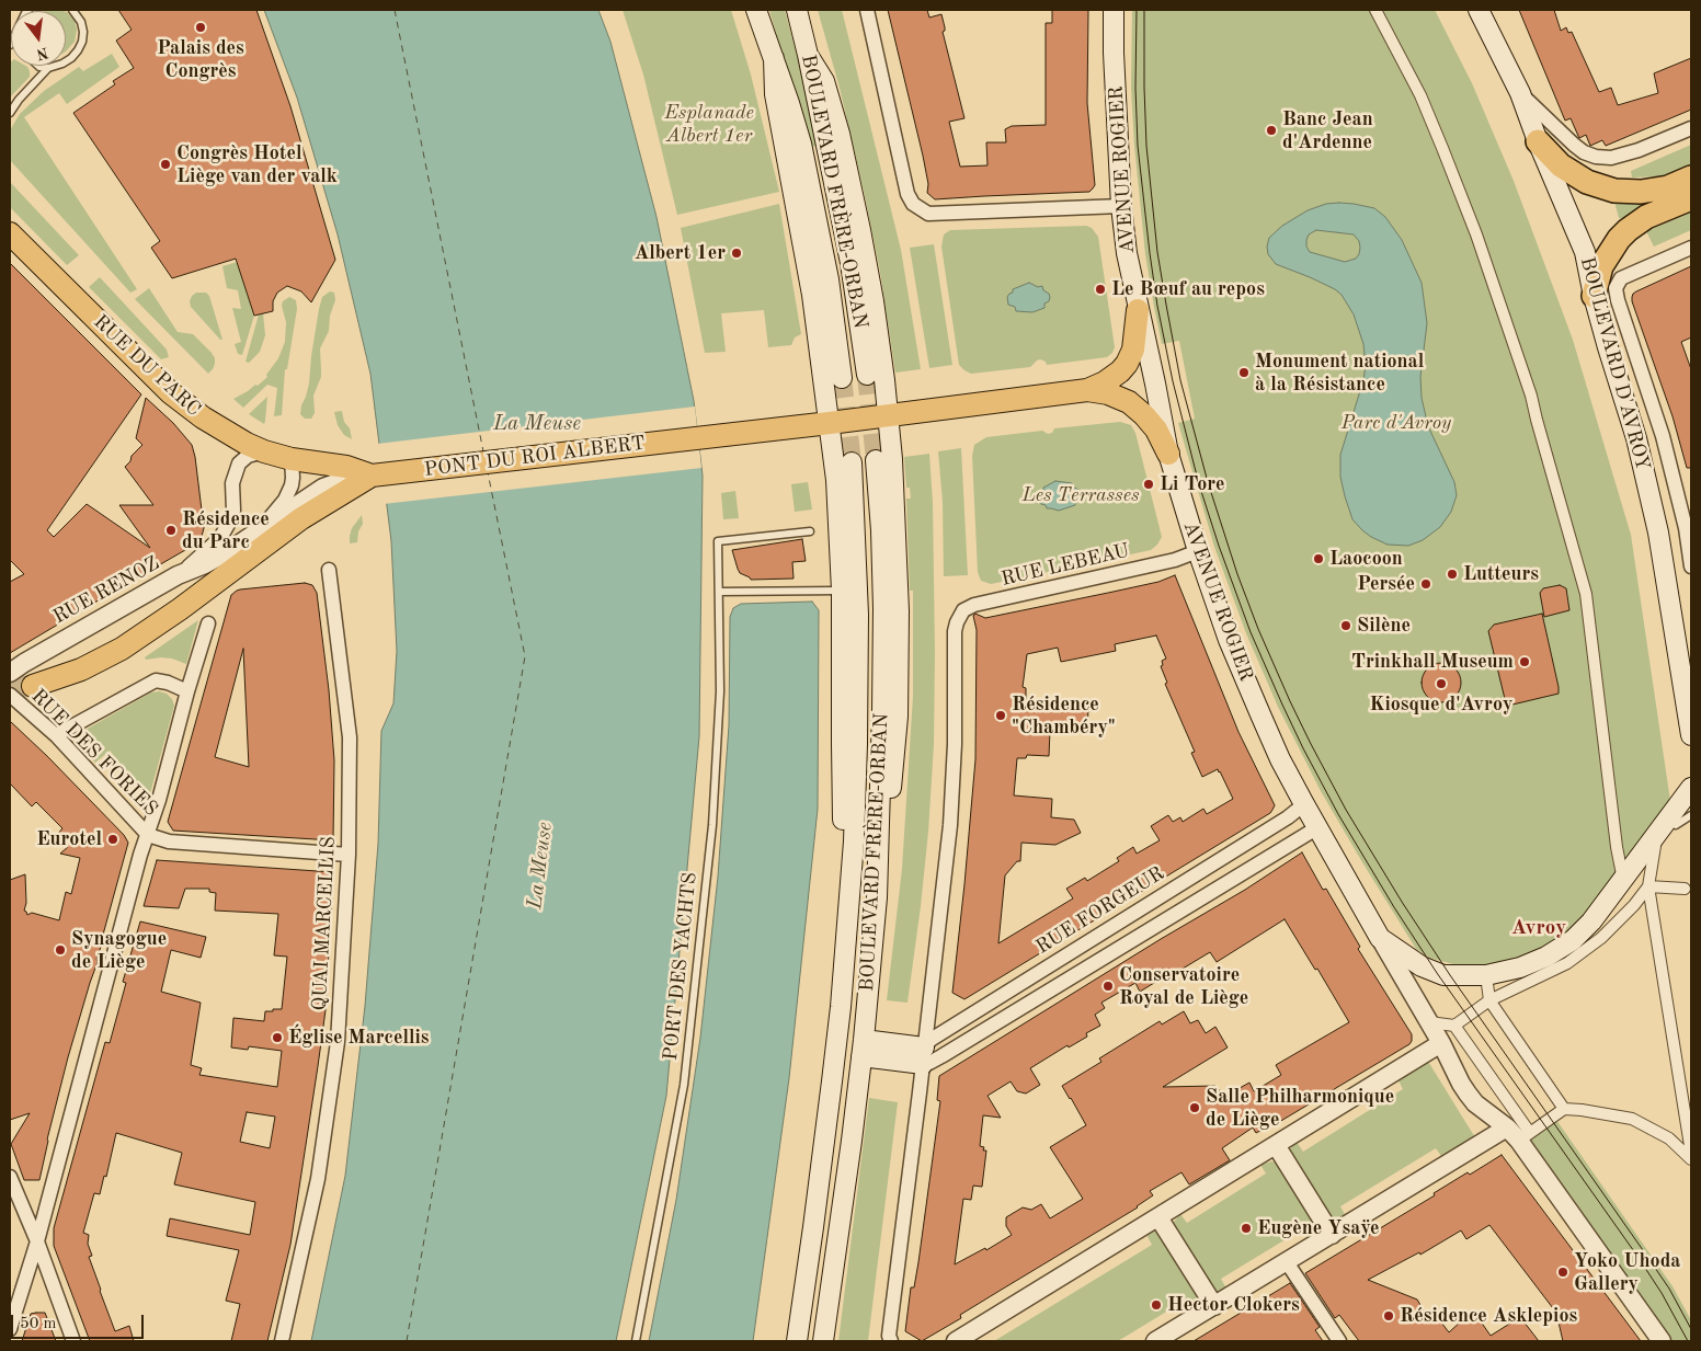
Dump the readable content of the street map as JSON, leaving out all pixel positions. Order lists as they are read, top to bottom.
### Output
{
  "streets": {
    "main road": [
      "AVENUE ROGIER",
      "BOULEVARD FRÈRE-ORBAN",
      "BOULEVARD D'AVROY",
      "RUE DU PARC",
      "PONT DU ROI ALBERT"
    ],
    "street": [
      "RUE LEBEAU",
      "RUE RENOZ",
      "RUE DES FORIES",
      "RUE FORGEUR",
      "QUAI MARCELLIS"
    ],
    "lane": ["PORT DES YACHTS"]
  },
  "crossings": [
    ["AVENUE ROGIER", "RUE LEBEAU"],
    ["AVENUE ROGIER", "RUE FORGEUR"],
    ["RUE DU PARC", "PONT DU ROI ALBERT"],
    ["RUE DU PARC", "RUE RENOZ"],
    ["PONT DU ROI ALBERT", "RUE RENOZ"],
    ["RUE LEBEAU", "RUE FORGEUR"],
    ["RUE DES FORIES", "QUAI MARCELLIS"]
  ],
  "districts": ["Avroy"],
  "water": ["La Meuse"],
  "parks": ["Esplanade Albert 1er", "Parc d'Avroy", "Les Terrasses"],
  "places": [
    "Palais des Congrès",
    "Banc Jean d'Ardenne",
    "Congrès Hotel Liège van der valk",
    "Albert 1er",
    "Le Bœuf au repos",
    "Monument national à la Résistance",
    "Li Tore",
    "Résidence du Parc",
    "Laocoon",
    "Lutteurs",
    "Persée",
    "Silène",
    "Trinkhall Museum",
    "Kiosque d'Avroy",
    "Résidence \"Chambéry\"",
    "Eurotel",
    "Synagogue de Liège",
    "Conservatoire Royal de Liège",
    "Église Marcellis",
    "Salle Philharmonique de Liège",
    "Eugène Ysaÿe",
    "Yoko Uhoda Gallery",
    "Hector Clokers",
    "Résidence Asklepios"
  ],
  "scale_bar": "50 m",
  "north": "bottom"
}
